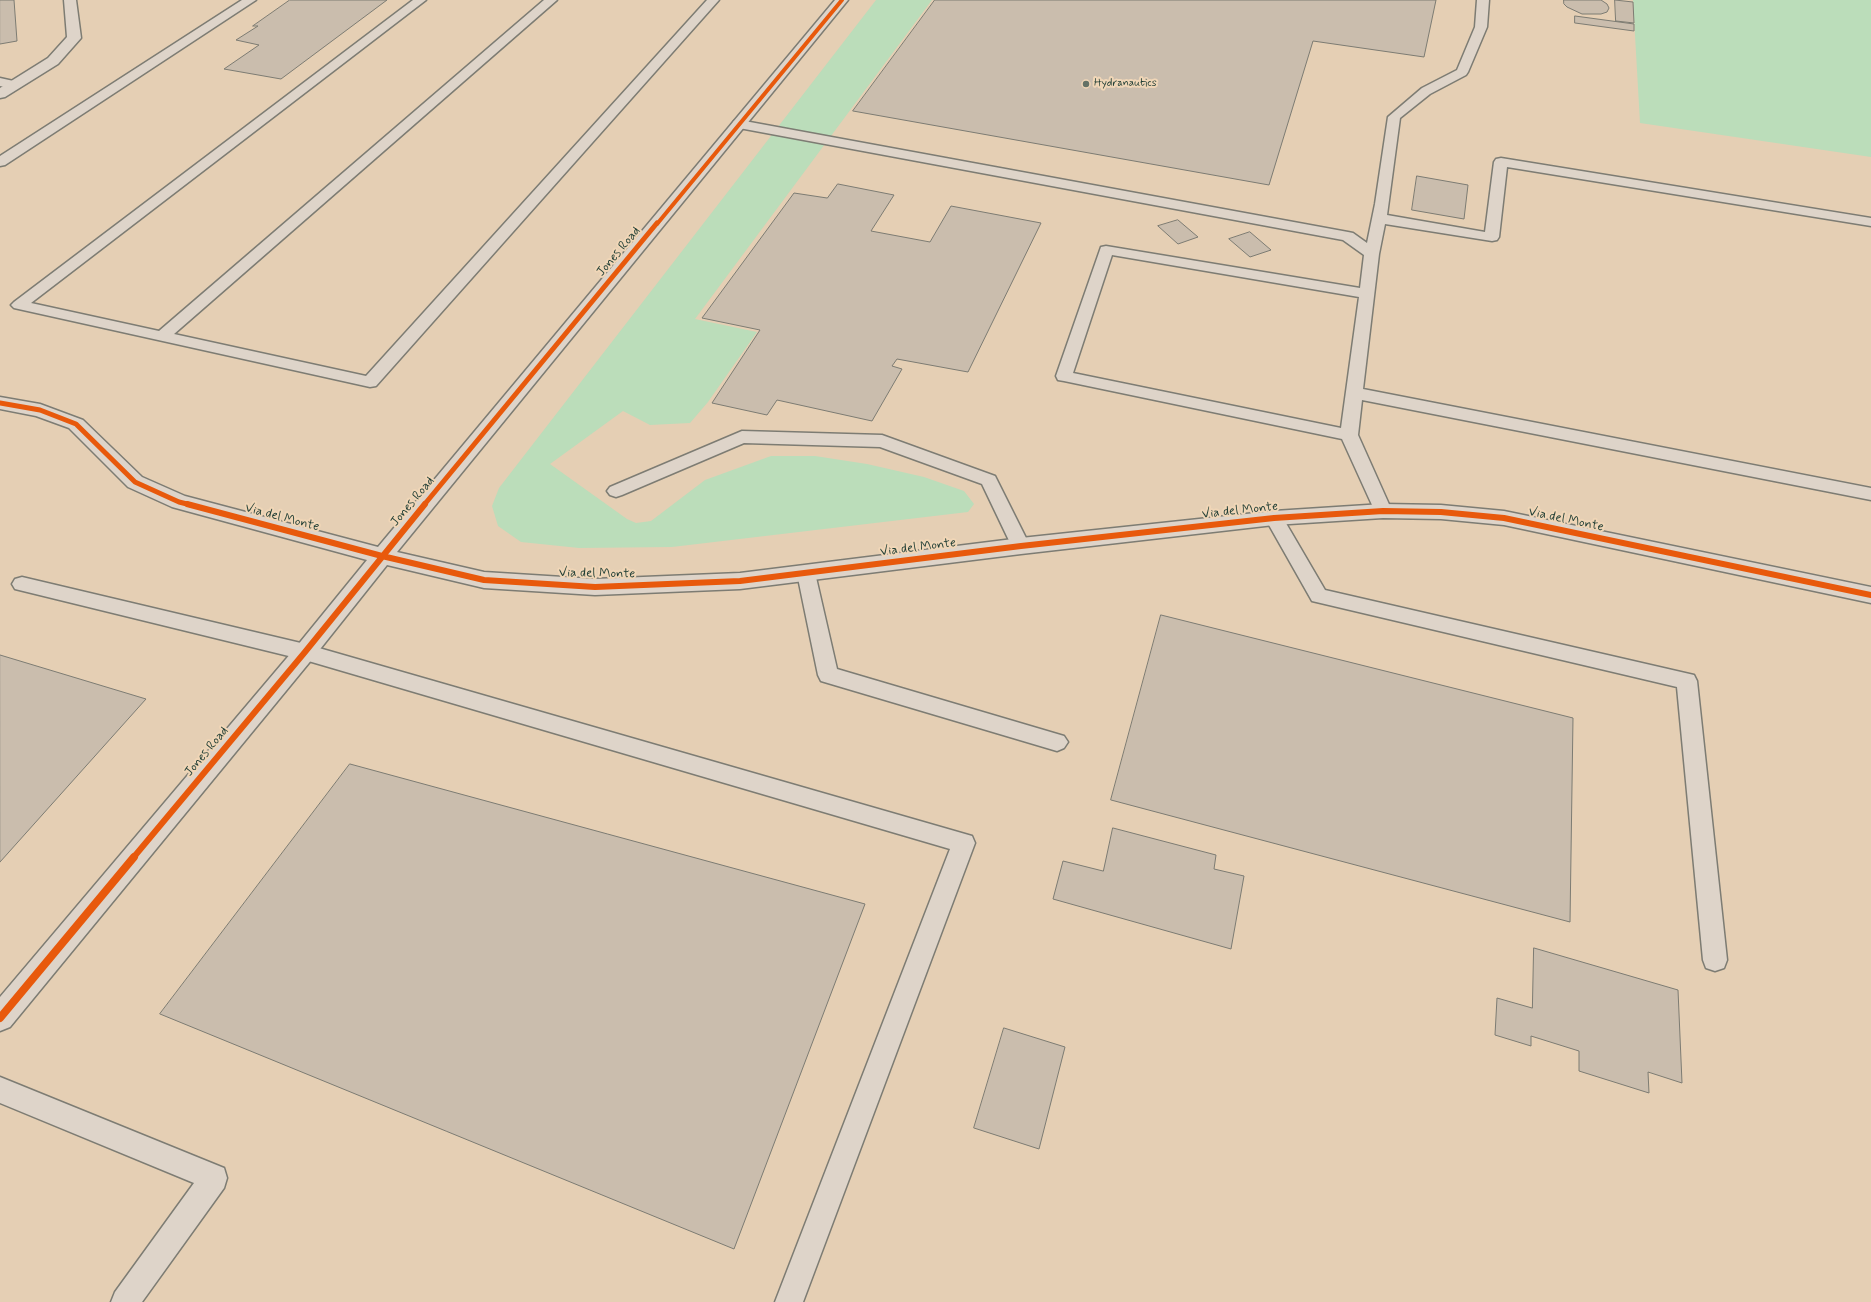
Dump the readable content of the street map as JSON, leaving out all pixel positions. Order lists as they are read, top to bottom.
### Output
{
  "streets": {
    "street": ["Jones Road", "Via del Monte"]
  },
  "crossings": [
    ["Jones Road", "Via del Monte"]
  ],
  "places": ["Hydranautics"]
}
